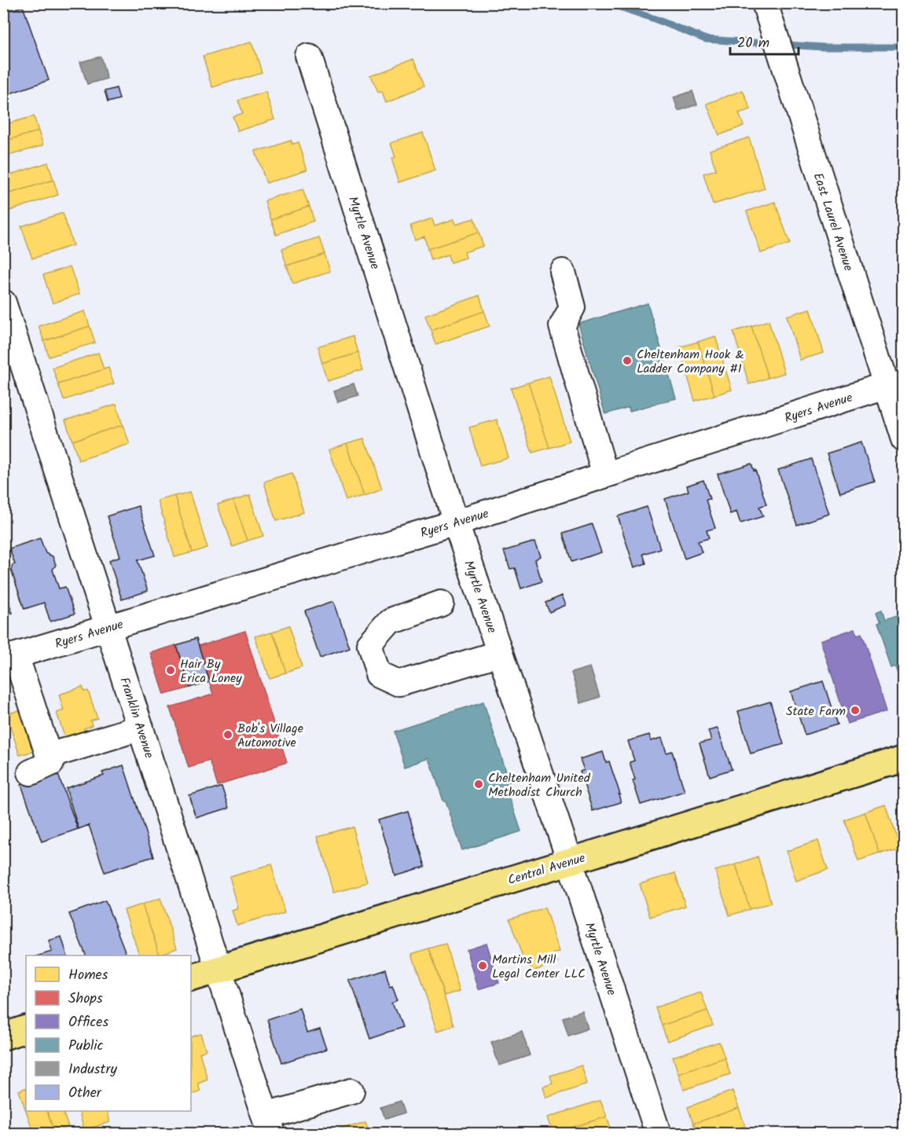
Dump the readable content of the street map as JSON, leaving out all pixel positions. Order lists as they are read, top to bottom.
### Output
{
  "streets": {
    "main road": ["Central Avenue"],
    "street": [
      "East Laurel Avenue",
      "Myrtle Avenue",
      "Ryers Avenue",
      "Franklin Avenue"
    ]
  },
  "crossings": [
    ["East Laurel Avenue", "Ryers Avenue"],
    ["Myrtle Avenue", "Ryers Avenue"],
    ["Myrtle Avenue", "Central Avenue"],
    ["Ryers Avenue", "Franklin Avenue"],
    ["Franklin Avenue", "Central Avenue"]
  ],
  "places": [
    "Cheltenham Hook & Ladder Company #1",
    "Hair By Erica Loney",
    "State Farm",
    "Bob's Village Automotive",
    "Cheltenham United Methodist Church",
    "Martins Mill Legal Center LLC"
  ],
  "legend": [
    "Homes",
    "Shops",
    "Offices",
    "Public",
    "Industry",
    "Other"
  ],
  "scale_bar": "20 m"
}
